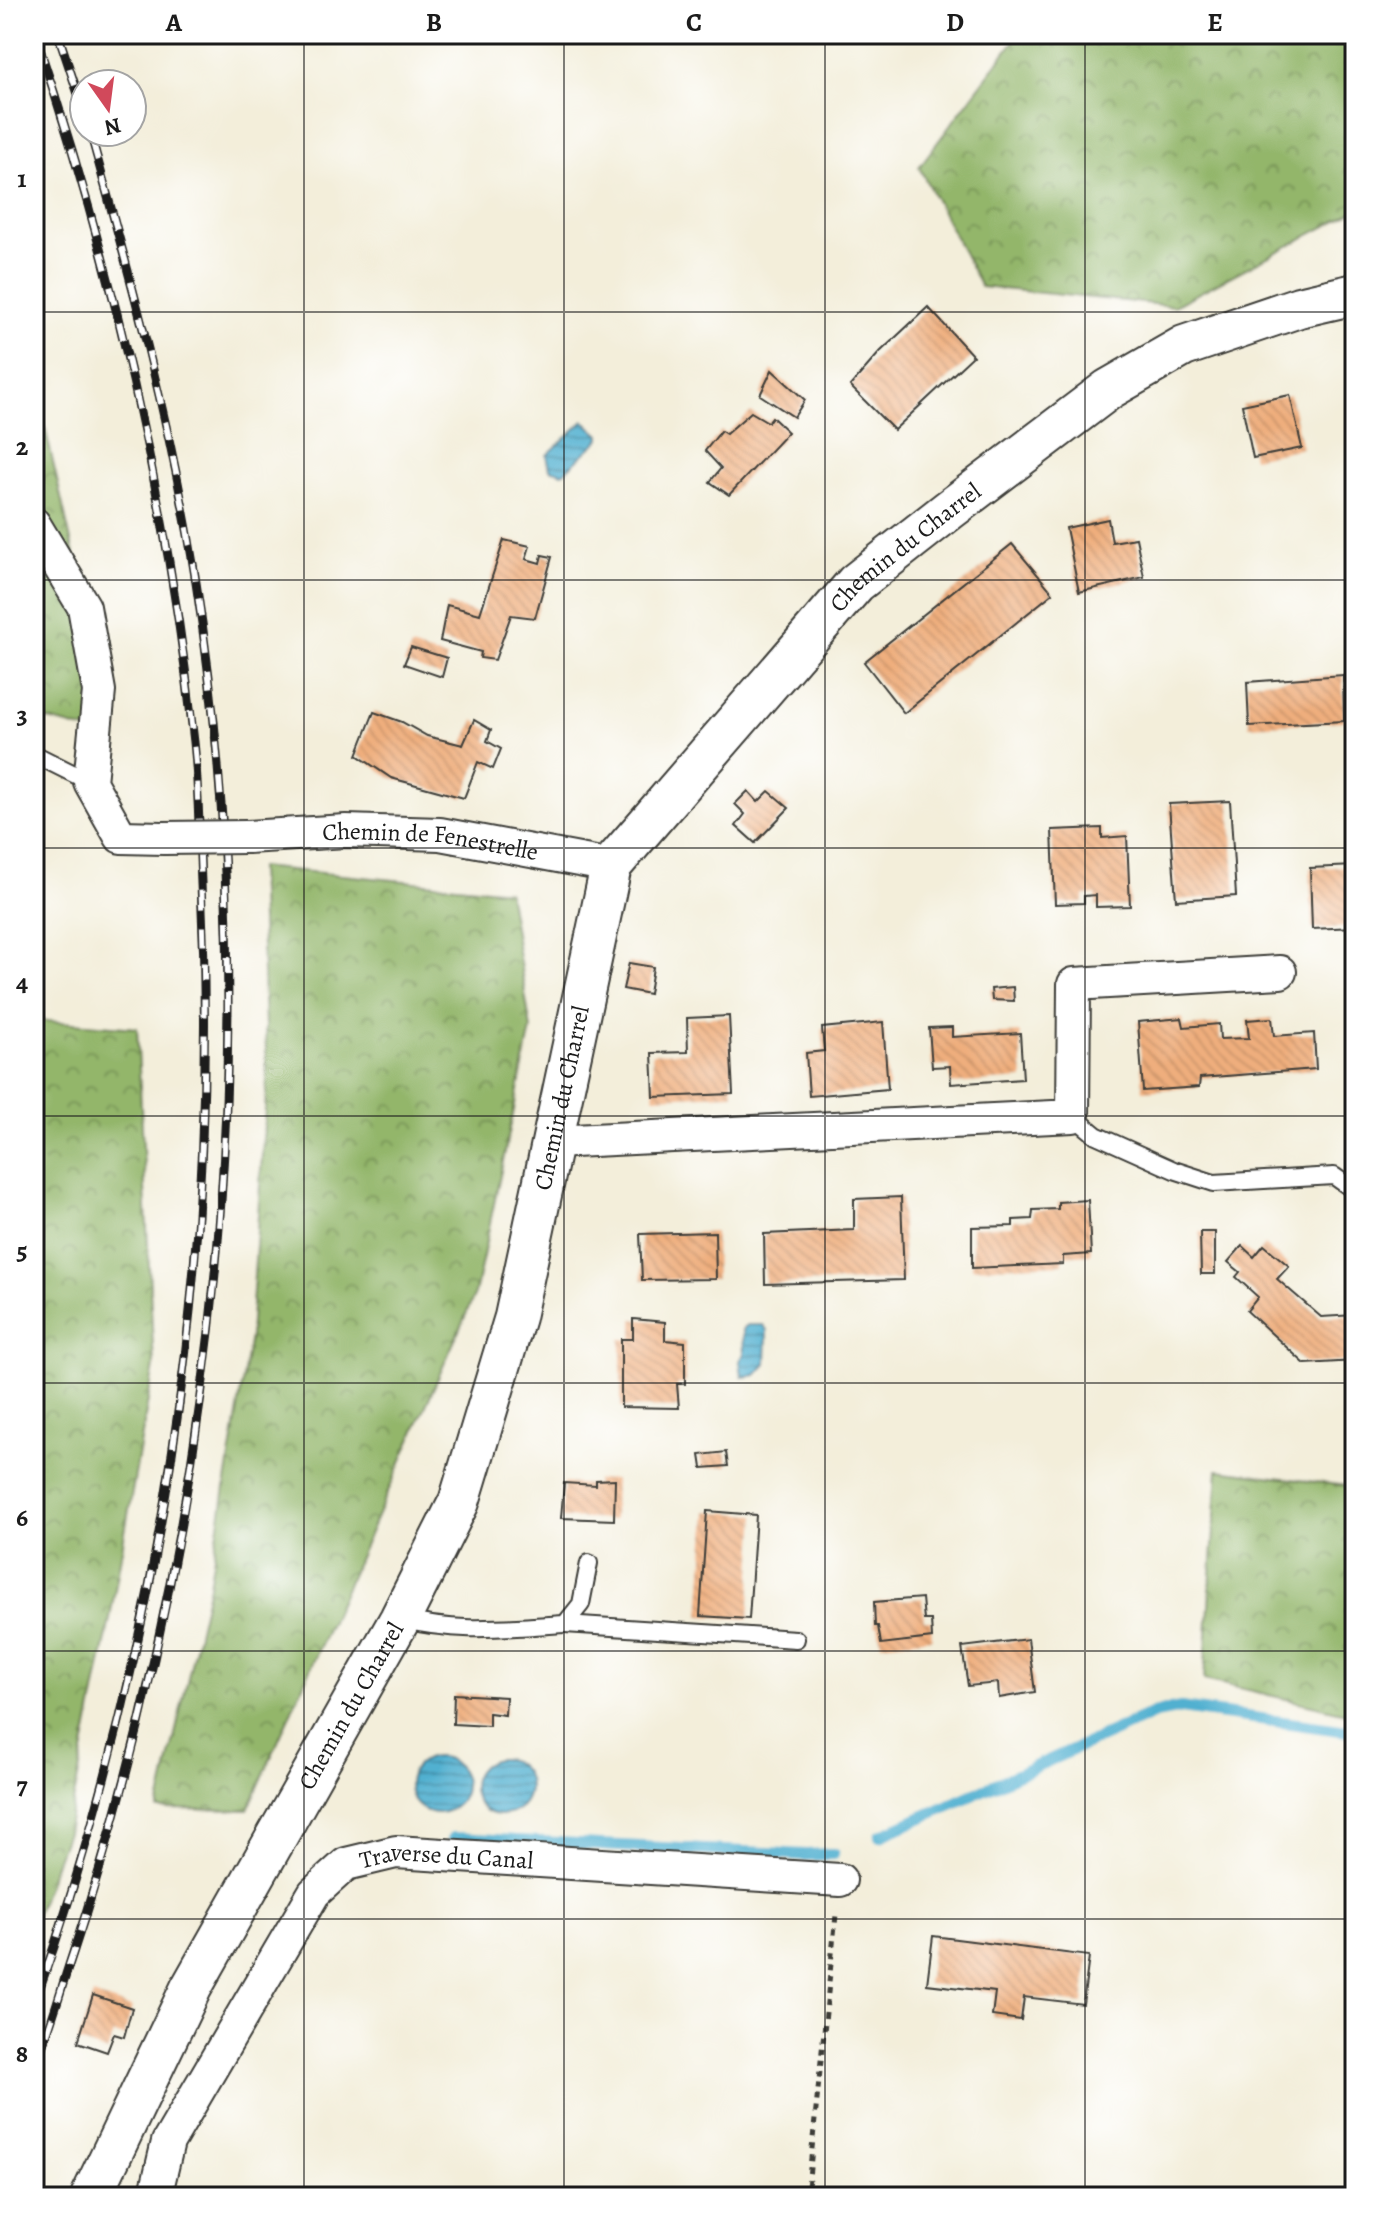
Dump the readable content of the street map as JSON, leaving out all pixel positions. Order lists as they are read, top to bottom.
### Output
{
  "streets": {
    "street": ["Chemin du Charrel", "Chemin de Fenestrelle", "Traverse du Canal"]
  },
  "crossings": [
    ["Chemin du Charrel", "Chemin de Fenestrelle"]
  ],
  "north": "bottom",
  "grid": {
    "columns": [
      "A",
      "B",
      "C",
      "D",
      "E"
    ],
    "rows": [
      "1",
      "2",
      "3",
      "4",
      "5",
      "6",
      "7",
      "8"
    ]
  }
}
